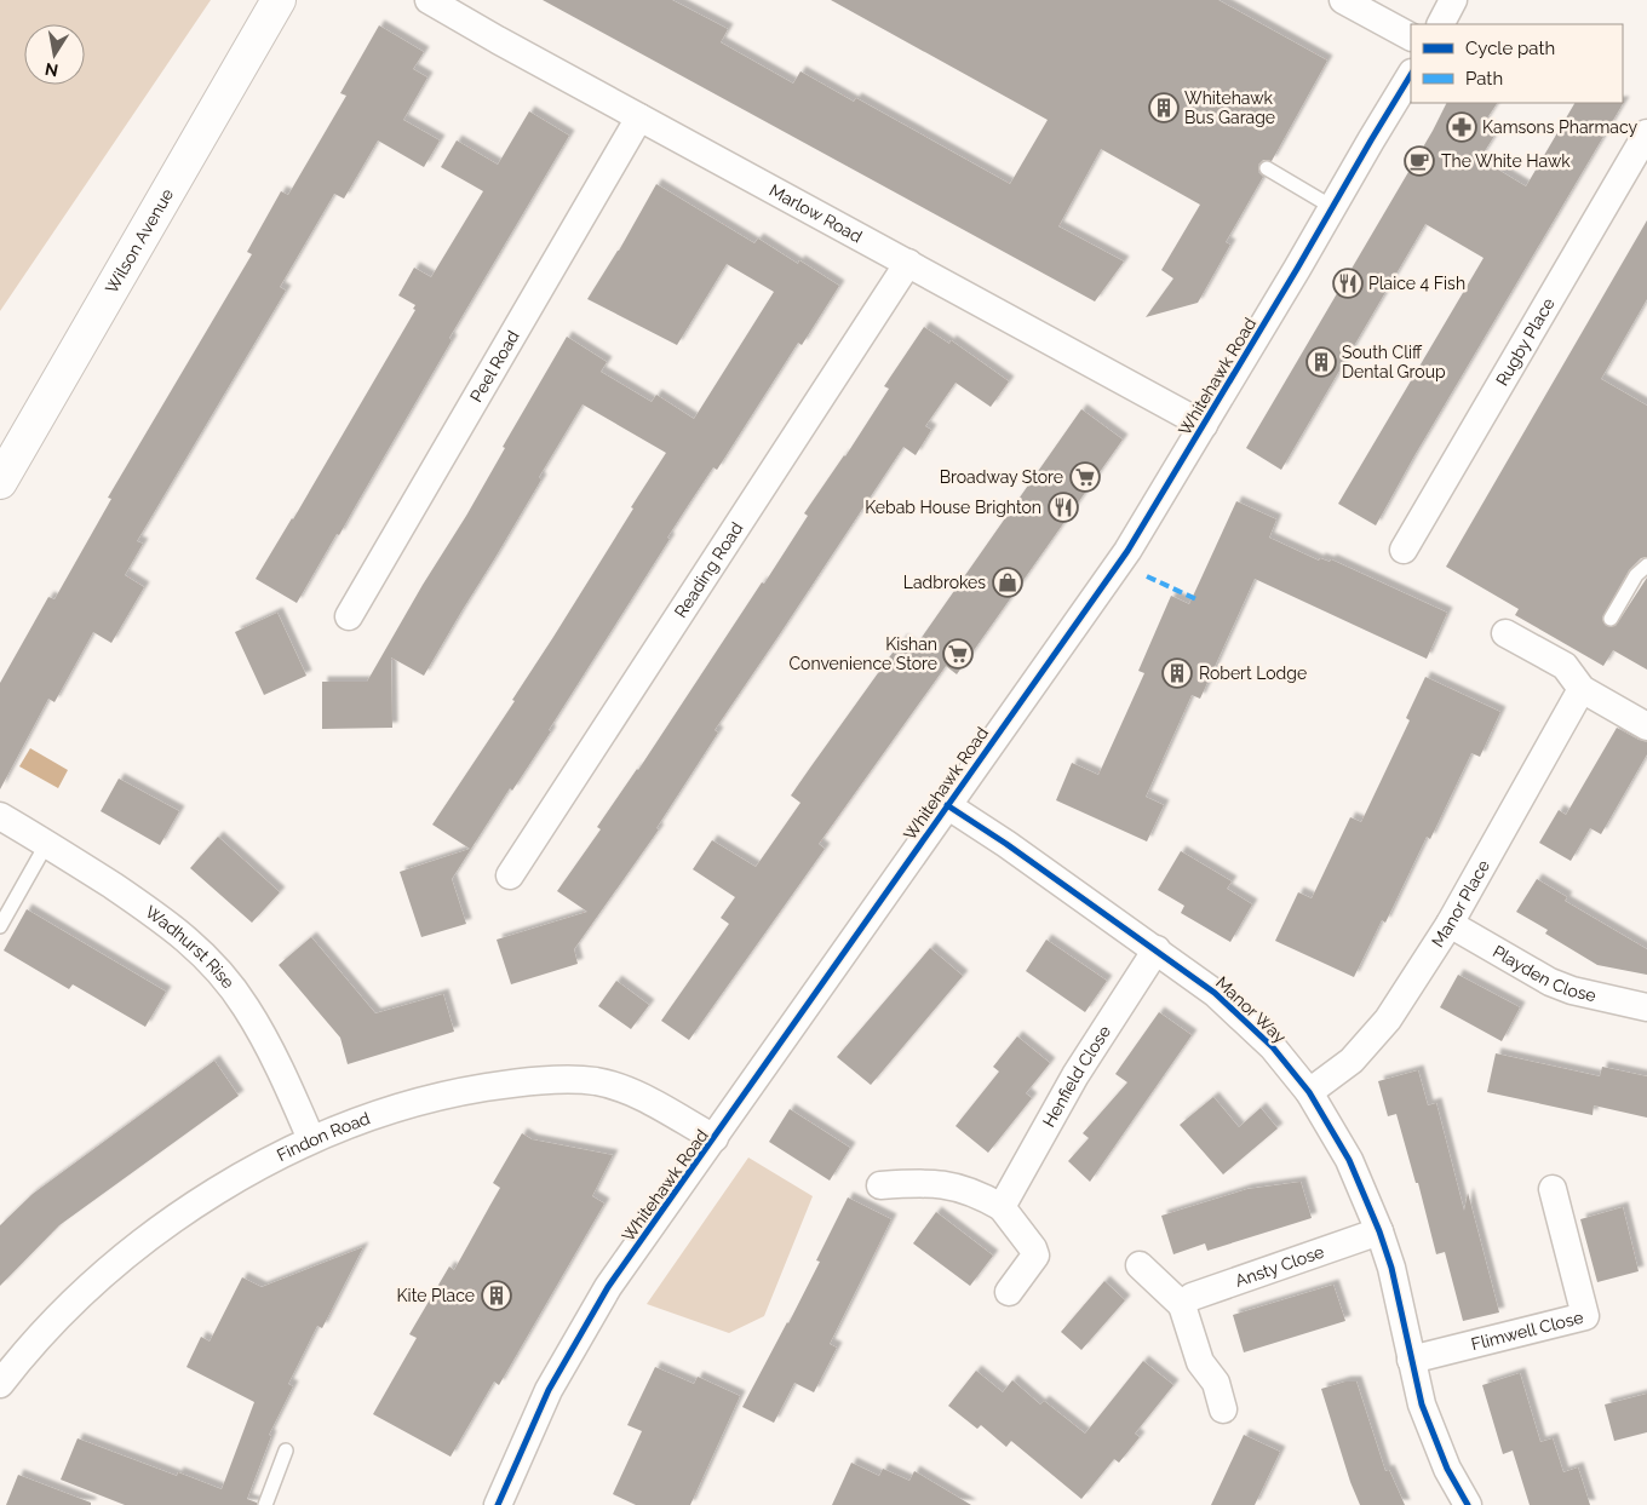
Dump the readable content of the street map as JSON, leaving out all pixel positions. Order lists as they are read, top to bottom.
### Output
{
  "streets": {
    "street": [
      "Marlow Road",
      "Wilson Avenue",
      "Rugby Place",
      "Peel Road",
      "Whitehawk Road",
      "Reading Road",
      "Manor Place",
      "Wadhurst Rise",
      "Playden Close",
      "Manor Way",
      "Henfield Close",
      "Findon Road",
      "Ansty Close",
      "Flimwell Close"
    ]
  },
  "crossings": [
    ["Marlow Road", "Peel Road"],
    ["Marlow Road", "Whitehawk Road"],
    ["Marlow Road", "Reading Road"],
    ["Whitehawk Road", "Manor Way"],
    ["Whitehawk Road", "Findon Road"],
    ["Manor Place", "Playden Close"],
    ["Manor Place", "Manor Way"],
    ["Wadhurst Rise", "Findon Road"],
    ["Manor Way", "Henfield Close"],
    ["Manor Way", "Ansty Close"],
    ["Manor Way", "Flimwell Close"]
  ],
  "places": {
    "building": [
      "Whitehawk Bus Garage",
      "South Cliff Dental Group",
      "Robert Lodge",
      "Kite Place"
    ],
    "pharmacy": ["Kamsons Pharmacy"],
    "cafe": ["The White Hawk"],
    "restaurant": ["Plaice 4 Fish", "Kebab House Brighton"],
    "supermarket": ["Broadway Store", "Kishan Convenience Store"],
    "shop": ["Ladbrokes"]
  },
  "legend": ["Cycle path", "Path"],
  "north": "bottom"
}
